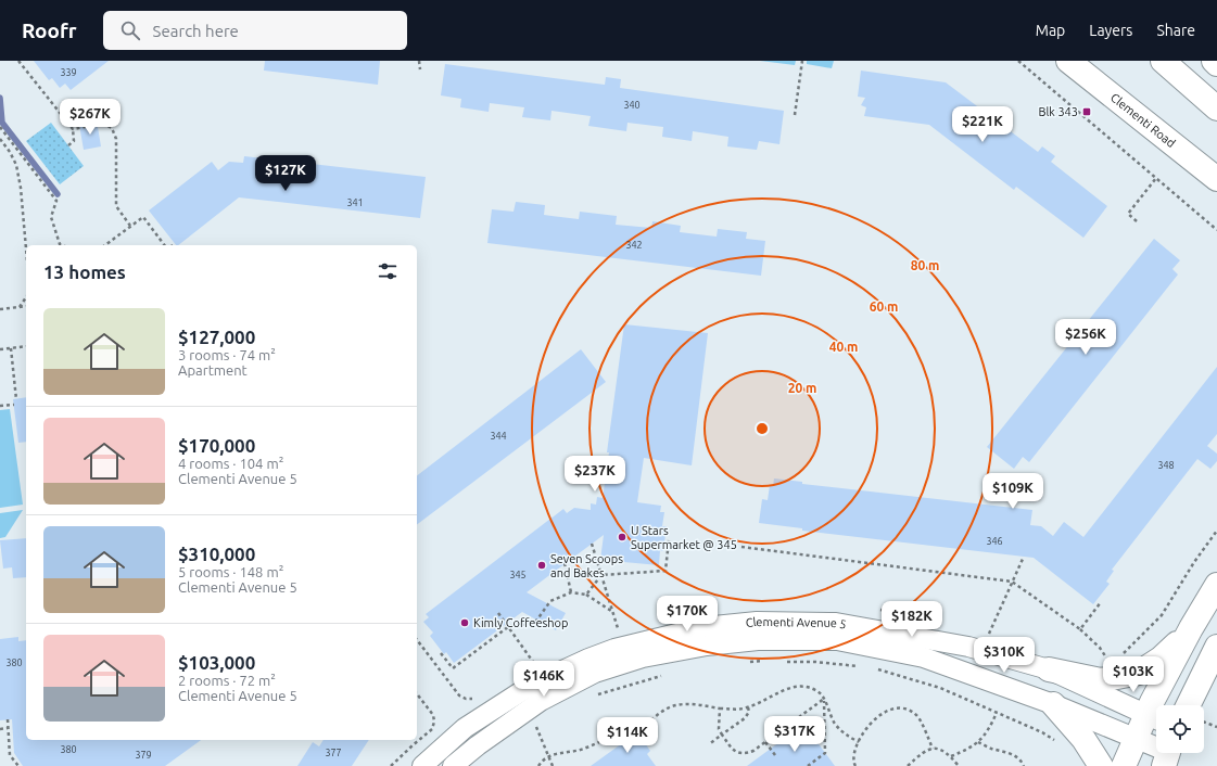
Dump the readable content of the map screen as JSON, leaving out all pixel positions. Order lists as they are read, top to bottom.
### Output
{
  "streets": {
    "main road": ["Clementi Road"],
    "street": ["Clementi Avenue 5"]
  },
  "places": {
    "transit": ["Blk 343"],
    "other": ["U Stars Supermarket @ 345", "Seven Scoops and Bakes", "Kimly Coffeeshop"]
  },
  "house_numbers": [
    "339",
    "340",
    "341",
    "342",
    "344",
    "348",
    "346",
    "345",
    "380",
    "380",
    "377",
    "379"
  ],
  "page": {
    "header": "Roofr",
    "search": "Search here",
    "nav": ["Map", "Layers", "Share"],
    "price": [
      "$267K",
      "$221K",
      "$127K",
      "$256K",
      "$237K",
      "$109K",
      "$170K",
      "$182K",
      "$310K",
      "$103K",
      "$146K",
      "$317K",
      "$114K"
    ],
    "heading": "13 homes",
    "list": [
      {
        "name": "$127,000",
        "note": "3 rooms · 74 m² · Apartment"
      },
      {
        "name": "$170,000",
        "note": "4 rooms · 104 m² · Clementi Avenue 5"
      },
      {
        "name": "$310,000",
        "note": "5 rooms · 148 m² · Clementi Avenue 5"
      },
      {
        "name": "$103,000",
        "note": "2 rooms · 72 m² · Clementi Avenue 5"
      }
    ]
  },
  "rings": [
    "80 m",
    "60 m",
    "40 m",
    "20 m"
  ]
}
